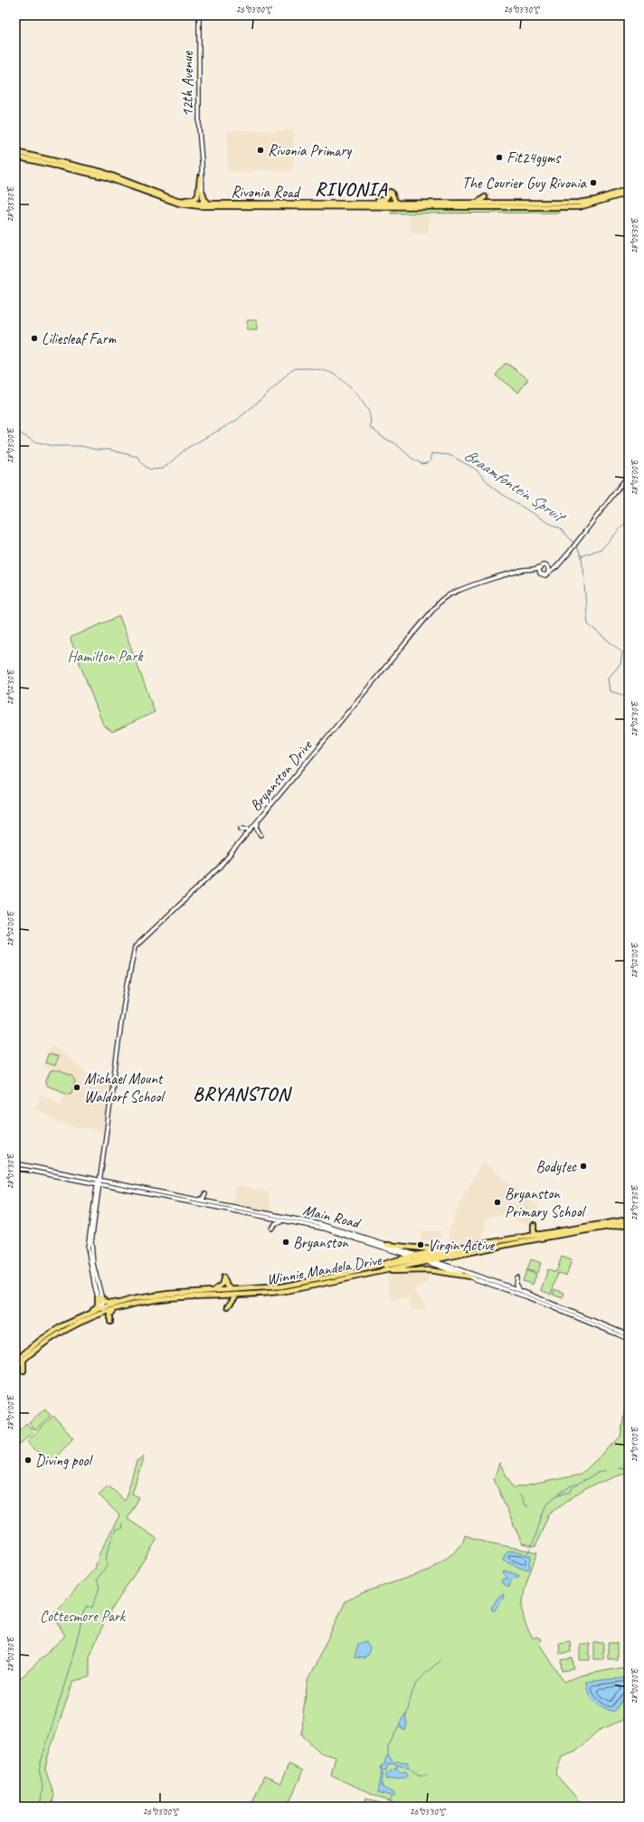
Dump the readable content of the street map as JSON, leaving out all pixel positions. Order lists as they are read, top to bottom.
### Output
{
  "streets": {
    "main road": [
      "12th Avenue",
      "Rivonia Road",
      "Bryanston Drive",
      "Main Road",
      "Winnie Mandela Drive"
    ]
  },
  "crossings": [
    ["12th Avenue", "Rivonia Road"],
    ["Bryanston Drive", "Main Road"],
    ["Bryanston Drive", "Winnie Mandela Drive"],
    ["Main Road", "Winnie Mandela Drive"]
  ],
  "districts": ["RIVONIA", "BRYANSTON"],
  "water": ["Braamfontein Spruit"],
  "parks": ["Hamilton Park", "Cottesmore Park"],
  "places": [
    "Rivonia Primary",
    "Fit24gyms",
    "The Courier Guy Rivonia",
    "Liliesleaf Farm",
    "Michael Mount Waldorf School",
    "Bodytec",
    "Bryanston Primary School",
    "Bryanston",
    "Virgin Active",
    "Diving pool"
  ],
  "coordinates": [
    "26°03'00\"S",
    "26°03'30\"S",
    "28°03'30\"E",
    "28°03'00\"E",
    "28°02'30\"E",
    "28°02'00\"E",
    "28°01'30\"E",
    "28°01'00\"E",
    "28°00'30\"E"
  ]
}
